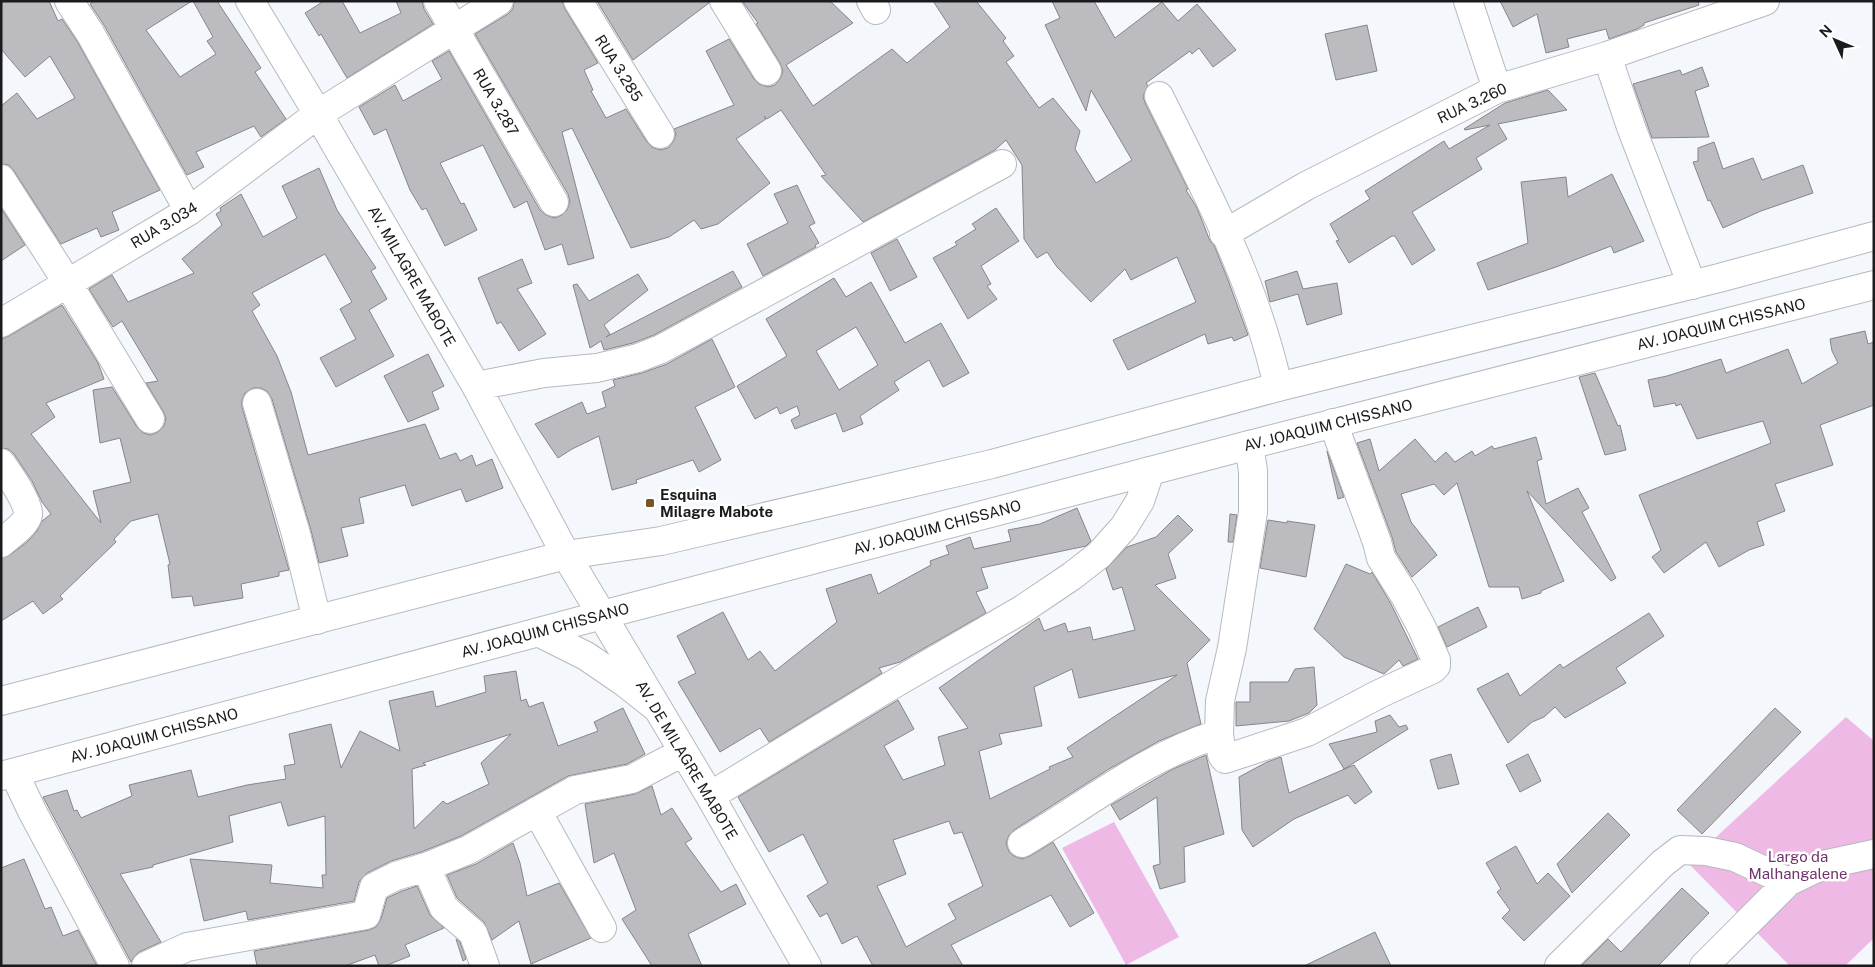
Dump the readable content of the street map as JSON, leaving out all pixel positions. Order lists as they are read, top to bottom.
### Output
{
  "streets": {
    "street": [
      "RUA 3.285",
      "RUA 3.287",
      "RUA 3.260",
      "RUA 3.034",
      "AV. MILAGRE MABOTE",
      "AV. JOAQUIM CHISSANO",
      "AV. DE MILAGRE MABOTE"
    ]
  },
  "crossings": [
    ["RUA 3.287", "RUA 3.034"],
    ["RUA 3.034", "AV. MILAGRE MABOTE"],
    ["AV. MILAGRE MABOTE", "AV. DE MILAGRE MABOTE"],
    ["AV. JOAQUIM CHISSANO", "AV. DE MILAGRE MABOTE"]
  ],
  "parks": ["Largo da Malhangalene"],
  "places": {
    "transit": ["Esquina Milagre Mabote"]
  },
  "north": "top left"
}
